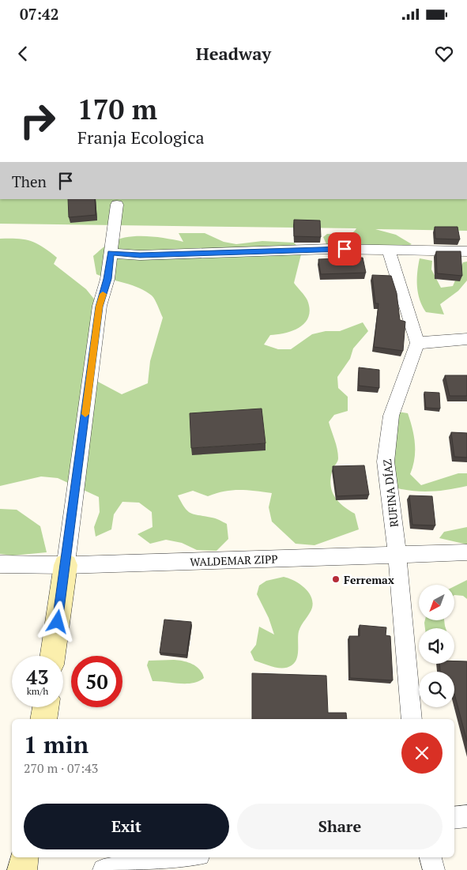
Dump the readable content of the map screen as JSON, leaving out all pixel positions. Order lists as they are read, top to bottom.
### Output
{
  "streets": {
    "street": ["RUFINA DÍAZ", "WALDEMAR ZIPP"]
  },
  "crossings": [
    ["RUFINA DÍAZ", "WALDEMAR ZIPP"]
  ],
  "places": ["Ferremax"],
  "north": "bottom left",
  "page": {
    "status": "07:42",
    "header": "Headway",
    "turn": ["170 m", "Franja Ecologica"],
    "then": "Then",
    "speed": "43 km/h",
    "limit": "50",
    "heading": ["1 min", "270 m · 07:43"],
    "buttons": ["Exit", "Share"]
  }
}
